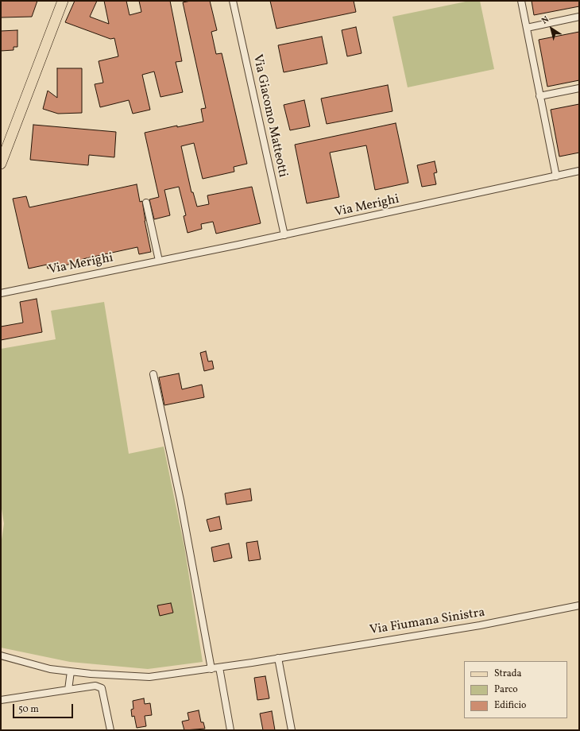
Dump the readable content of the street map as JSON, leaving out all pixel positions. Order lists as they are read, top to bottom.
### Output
{
  "streets": {
    "street": ["Via Giacomo Matteotti", "Via Merighi", "Via Fiumana Sinistra"]
  },
  "crossings": [
    ["Via Giacomo Matteotti", "Via Merighi"]
  ],
  "legend": ["Strada", "Parco", "Edificio"],
  "scale_bar": "50 m",
  "north": "top left"
}
